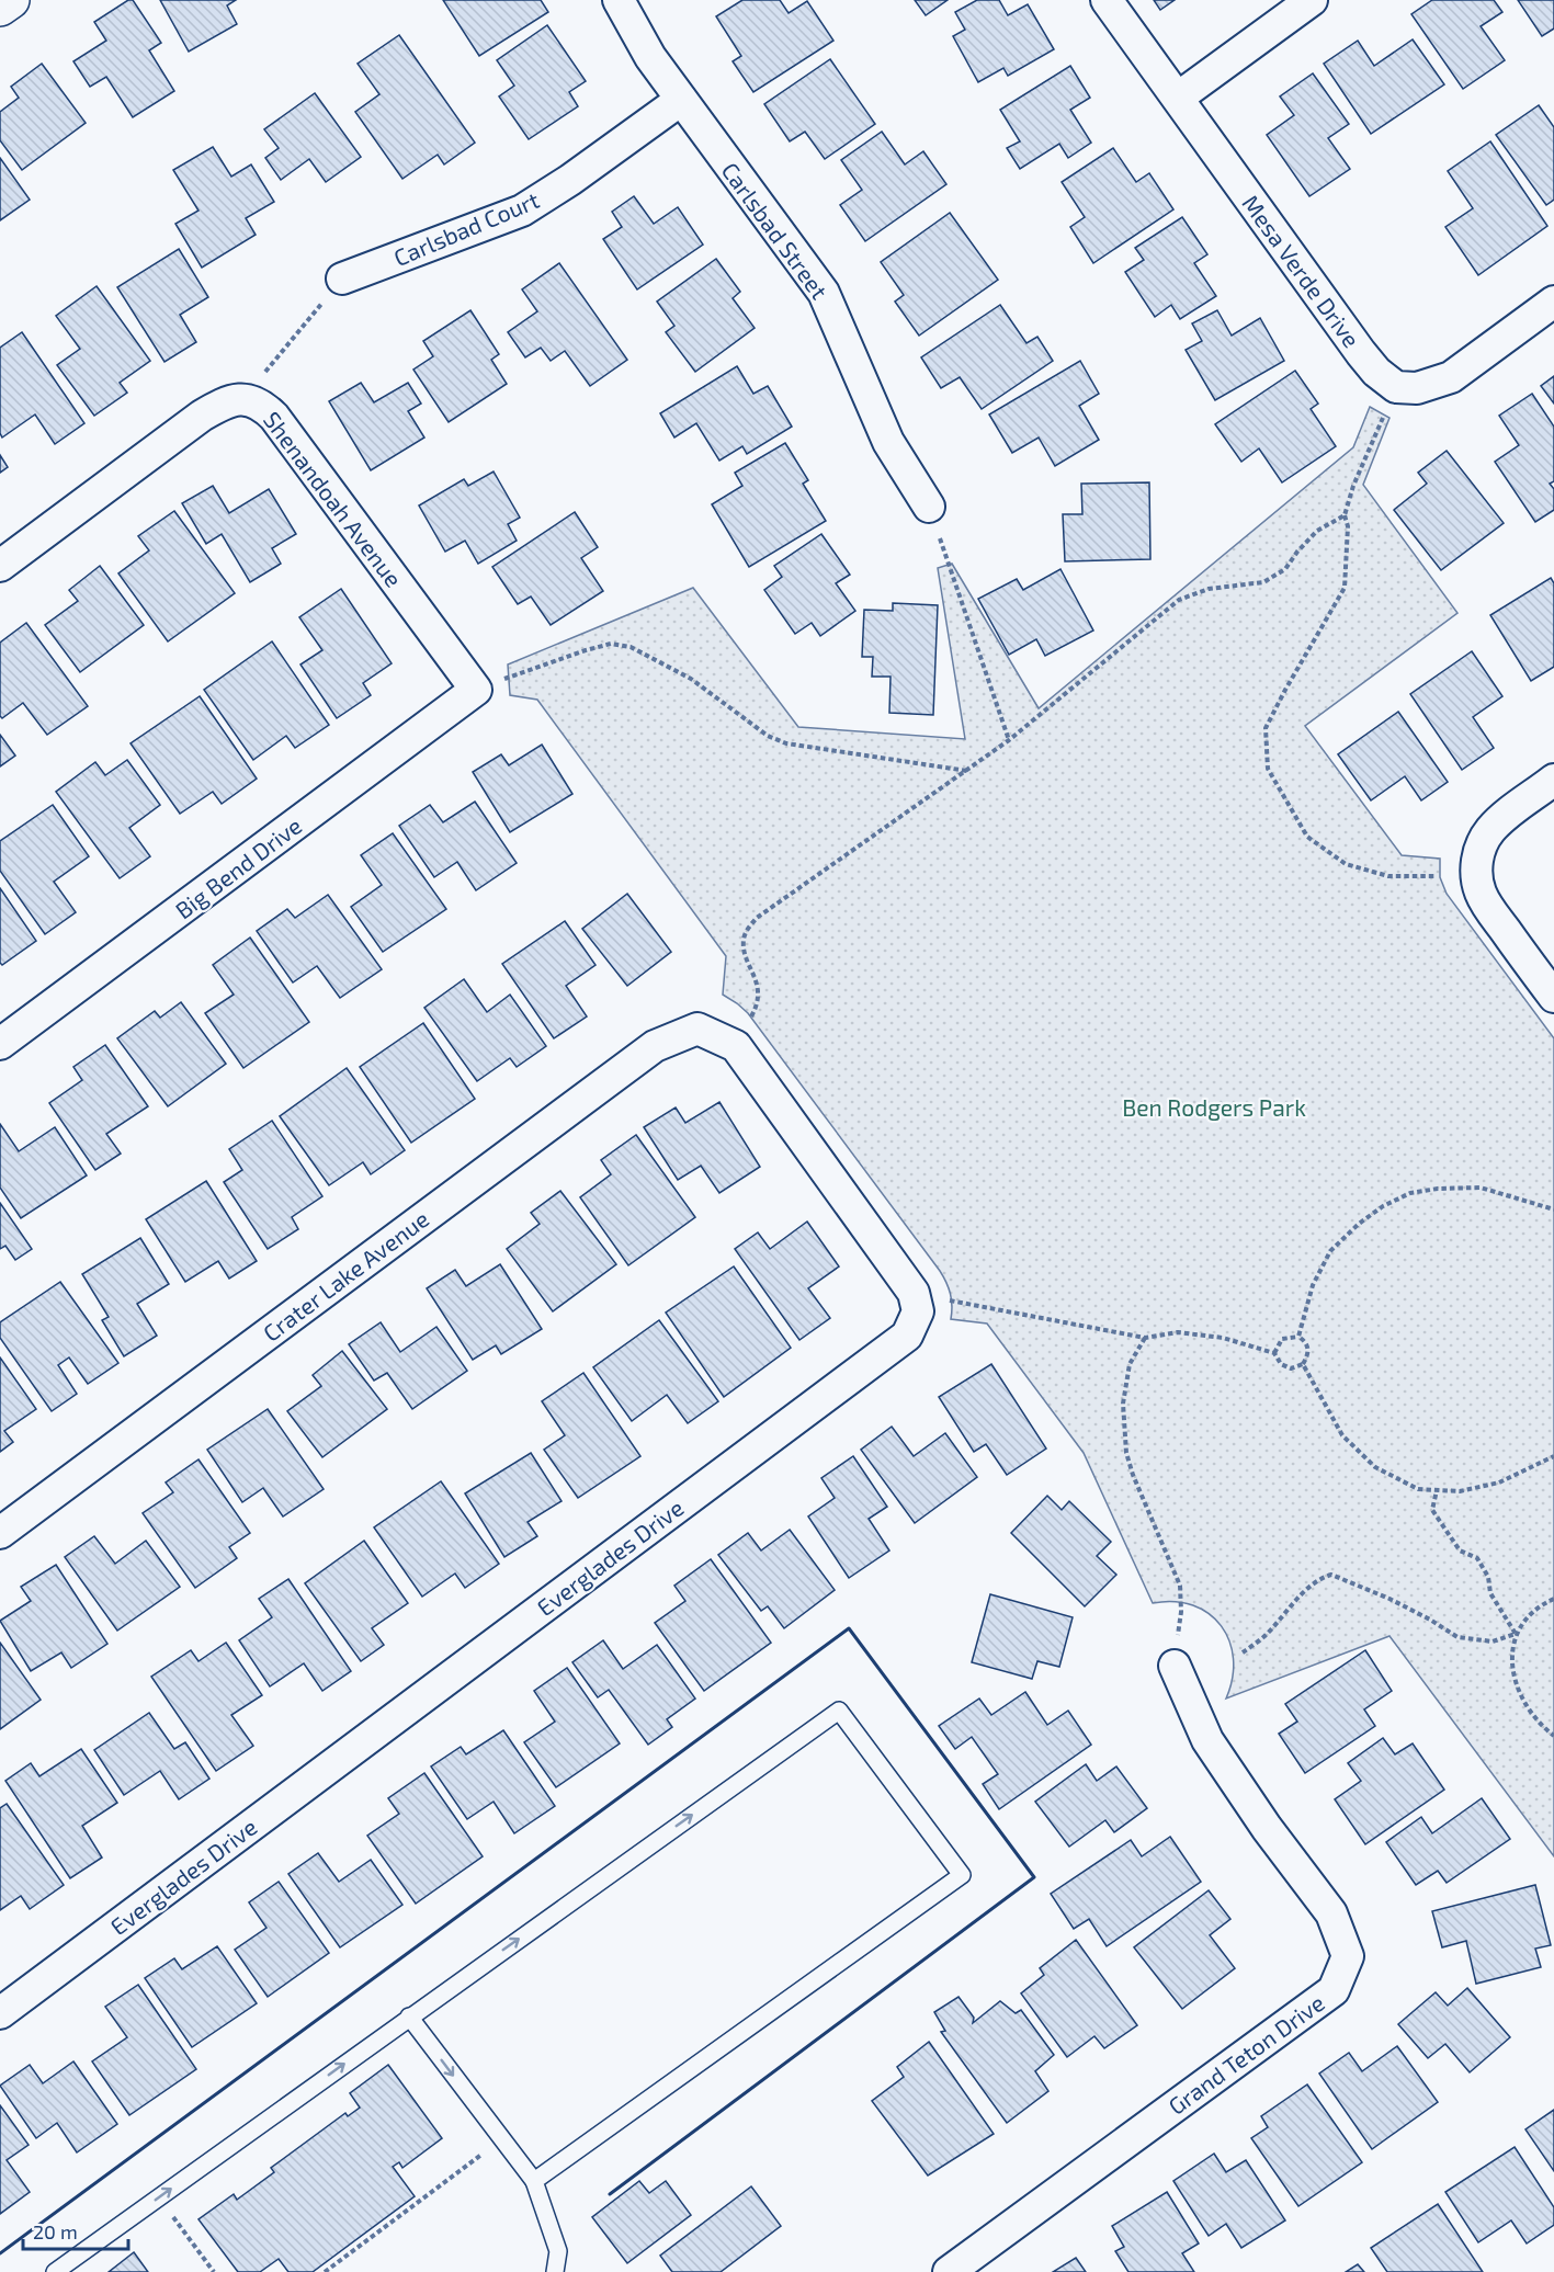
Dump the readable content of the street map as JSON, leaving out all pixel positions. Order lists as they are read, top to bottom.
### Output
{
  "streets": {
    "street": [
      "Carlsbad Court",
      "Carlsbad Street",
      "Mesa Verde Drive",
      "Shenandoah Avenue",
      "Big Bend Drive",
      "Crater Lake Avenue",
      "Everglades Drive",
      "Grand Teton Drive"
    ]
  },
  "crossings": [
    ["Carlsbad Court", "Carlsbad Street"],
    ["Shenandoah Avenue", "Big Bend Drive"]
  ],
  "parks": ["Ben Rodgers Park"],
  "scale_bar": "20 m"
}
